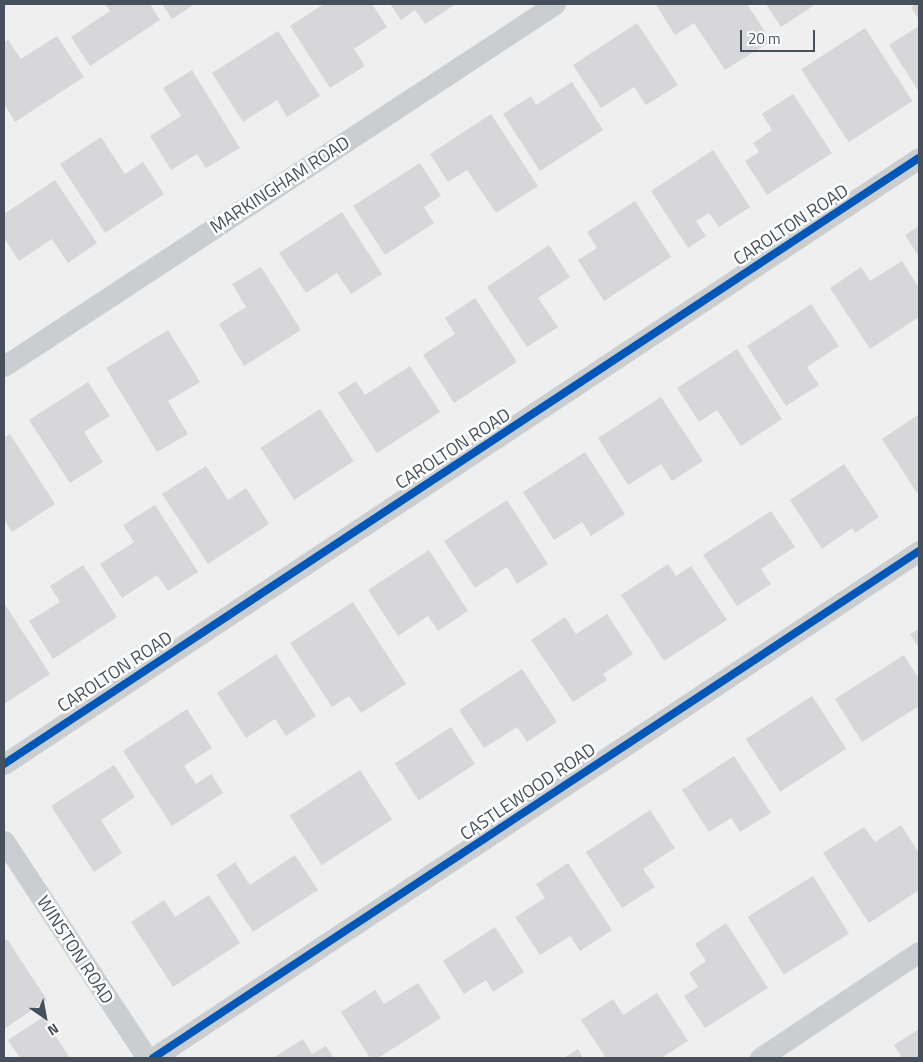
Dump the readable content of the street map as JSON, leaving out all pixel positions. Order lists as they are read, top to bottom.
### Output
{
  "streets": {
    "street": [
      "MARKINGHAM ROAD",
      "CAROLTON ROAD",
      "CASTLEWOOD ROAD",
      "WINSTON ROAD"
    ]
  },
  "scale_bar": "20 m",
  "north": "bottom right"
}
